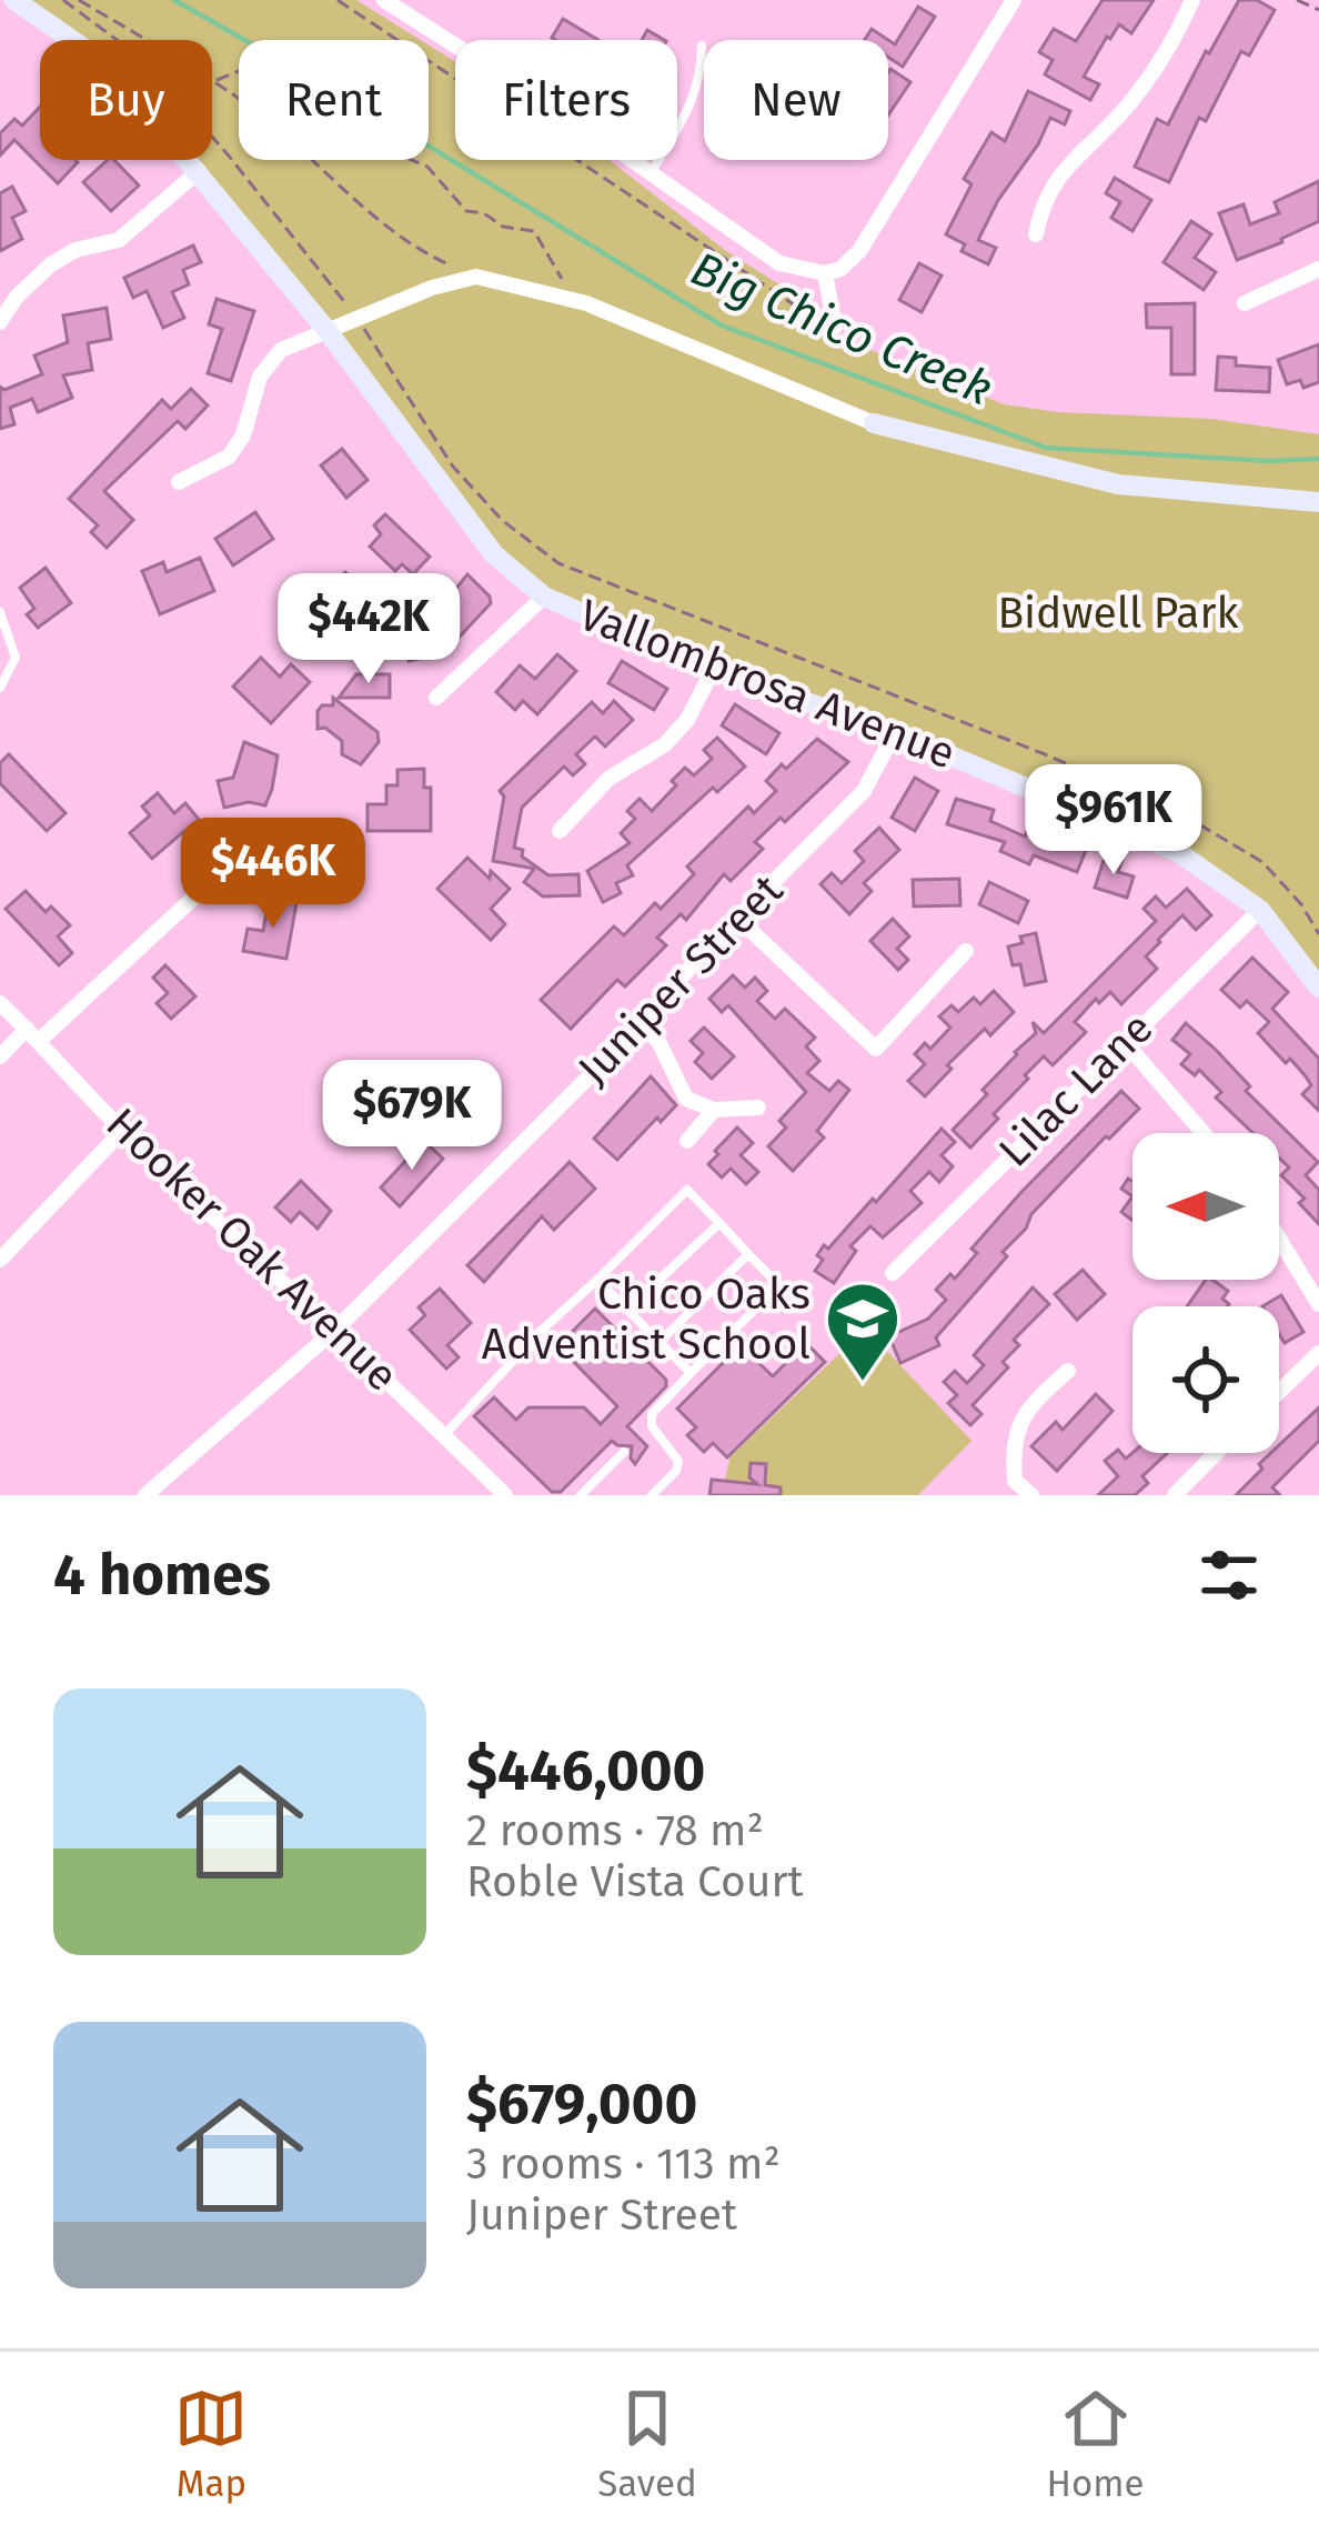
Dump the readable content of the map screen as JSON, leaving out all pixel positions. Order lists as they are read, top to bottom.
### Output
{
  "streets": {
    "street": [
      "Vallombrosa Avenue",
      "Juniper Street",
      "Lilac Lane",
      "Hooker Oak Avenue"
    ]
  },
  "crossings": [
    ["Vallombrosa Avenue", "Juniper Street"],
    ["Vallombrosa Avenue", "Lilac Lane"],
    ["Juniper Street", "Hooker Oak Avenue"]
  ],
  "water": ["Big Chico Creek"],
  "parks": ["Bidwell Park"],
  "places": {
    "school or university": ["Chico Oaks Adventist School"]
  },
  "north": "left",
  "page": {
    "chip": [
      "Buy",
      "Rent",
      "Filters",
      "New"
    ],
    "price": [
      "$442K",
      "$961K",
      "$446K",
      "$679K"
    ],
    "heading": "4 homes",
    "list": [
      {
        "name": "$446,000",
        "note": "2 rooms · 78 m² · Roble Vista Court"
      },
      {
        "name": "$679,000",
        "note": "3 rooms · 113 m² · Juniper Street"
      }
    ],
    "tabs": ["Map", "Saved", "Home"]
  }
}
